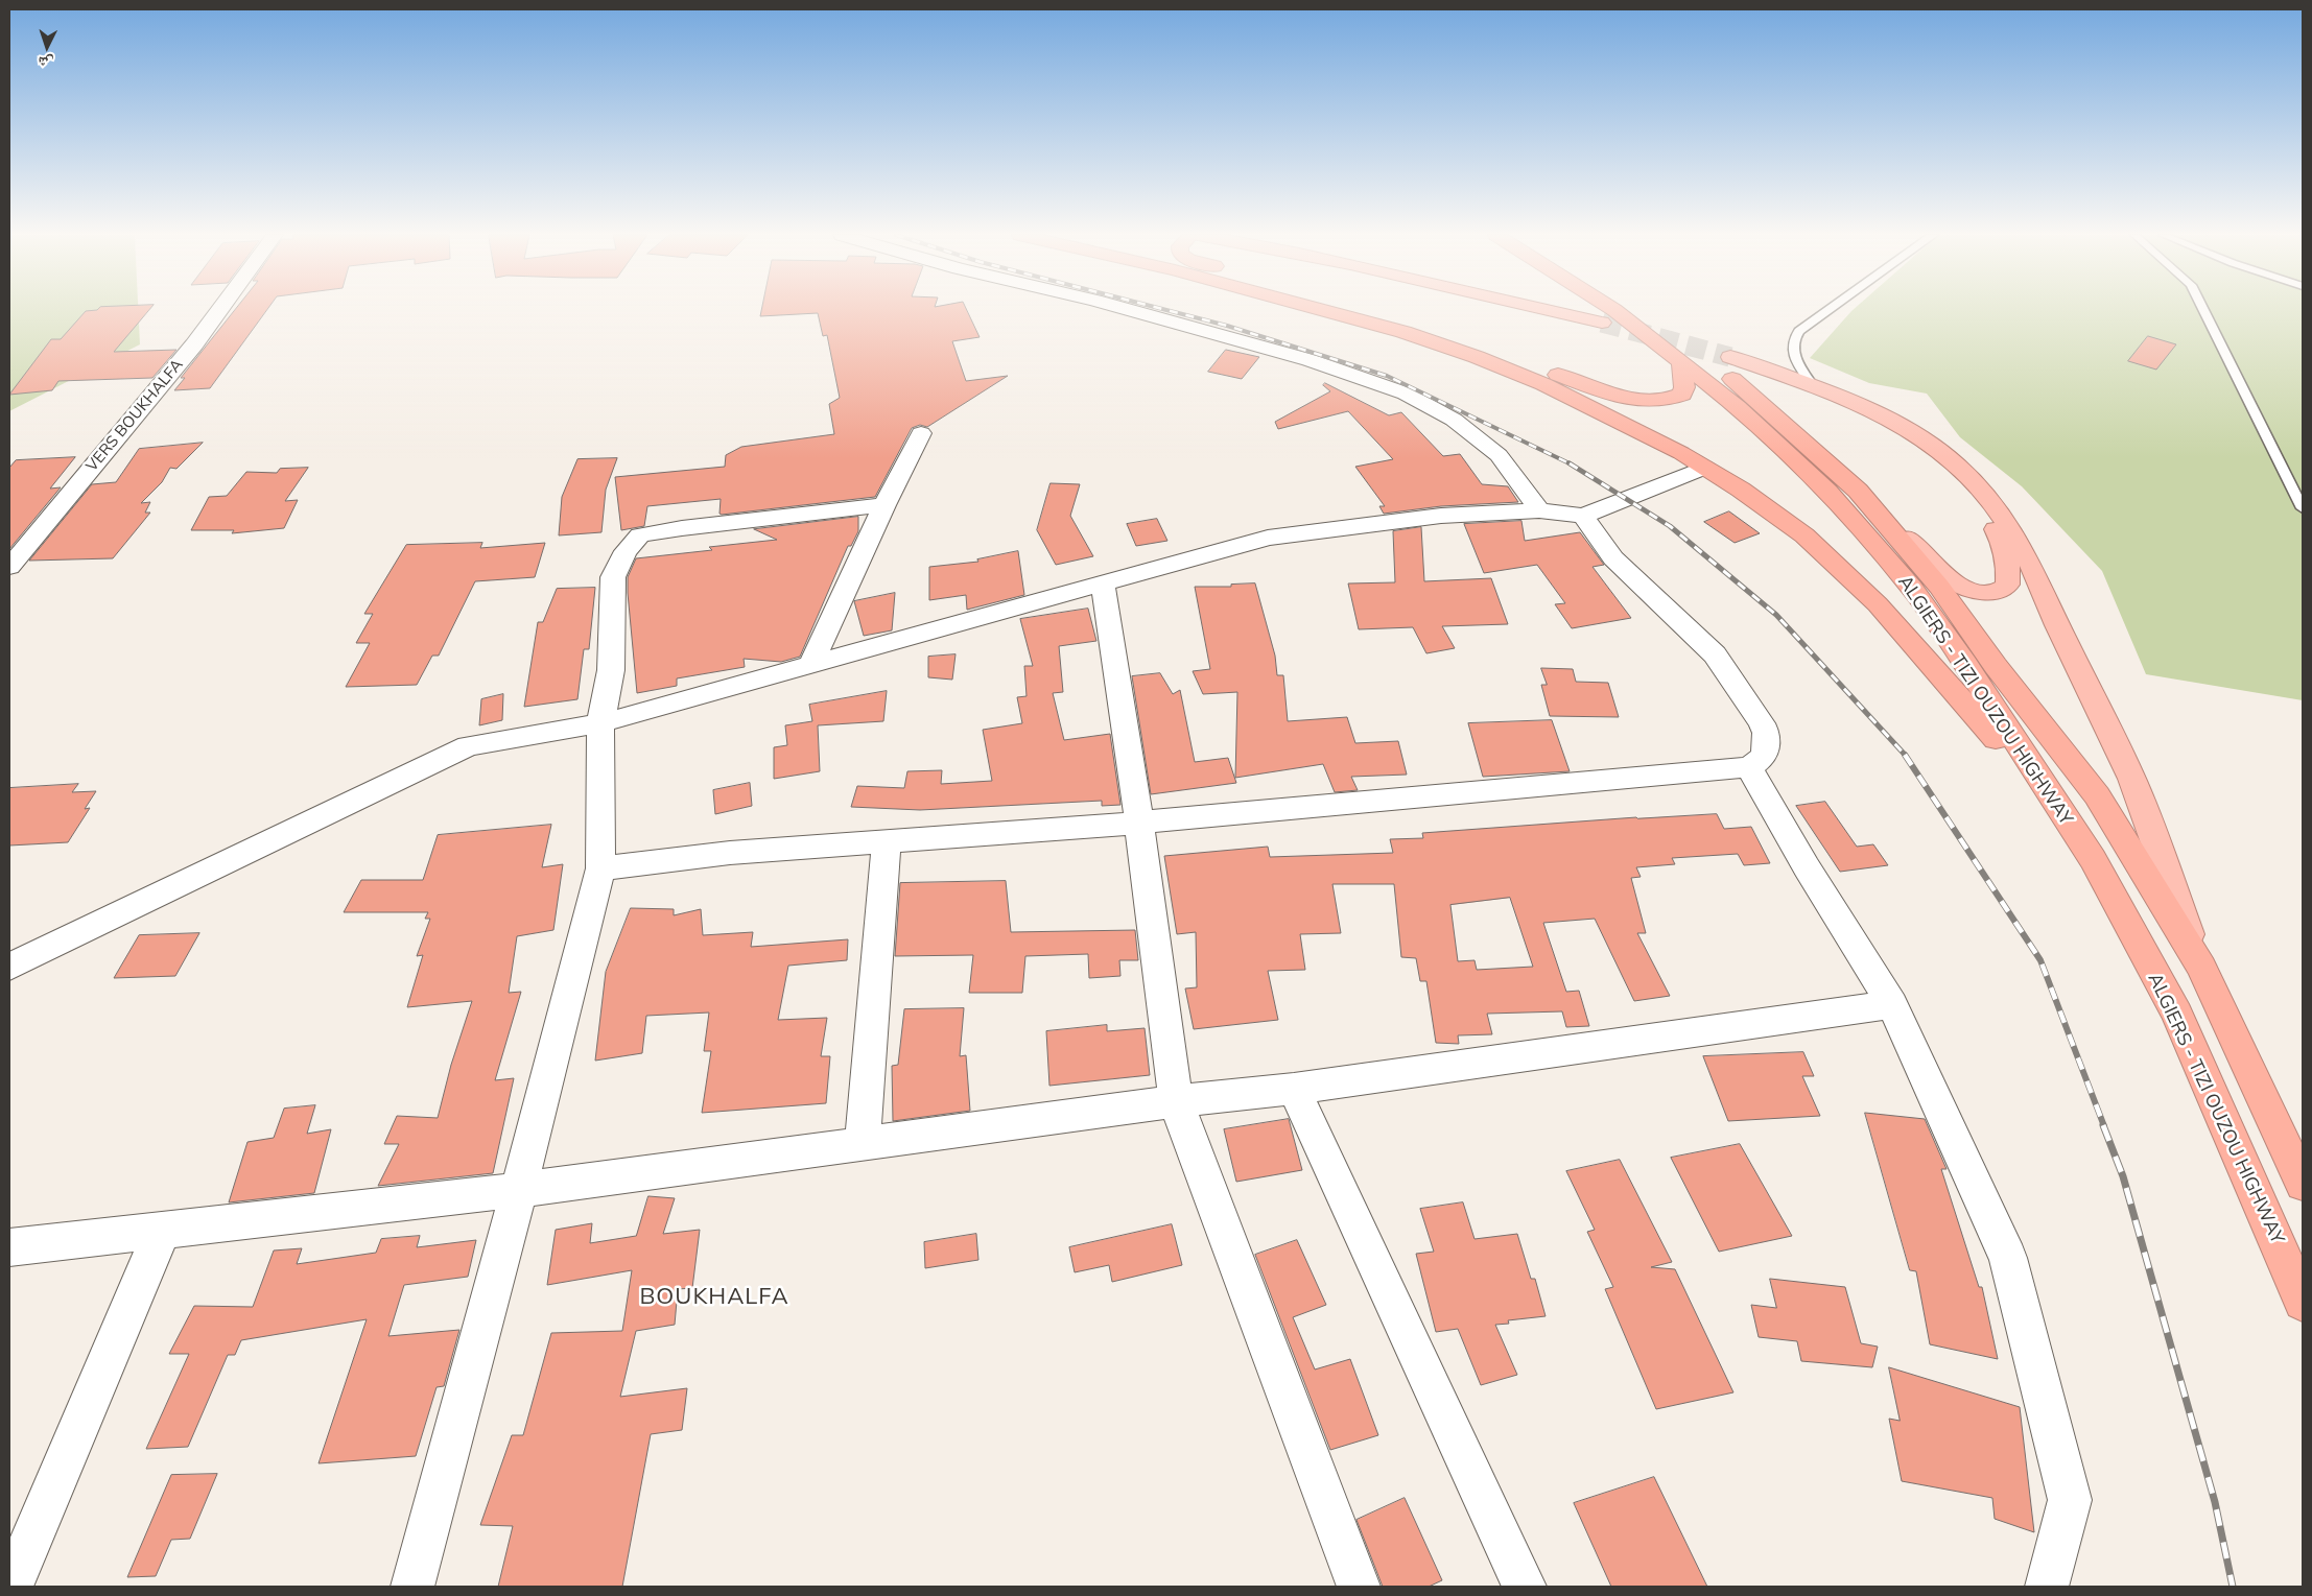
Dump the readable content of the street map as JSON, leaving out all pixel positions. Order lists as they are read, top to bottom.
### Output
{
  "streets": {
    "highway": ["ALGIERS - TIZI OUZOU HIGHWAY"],
    "street": ["VERS BOUKHALFA"]
  },
  "districts": ["BOUKHALFA"],
  "north": "bottom"
}
